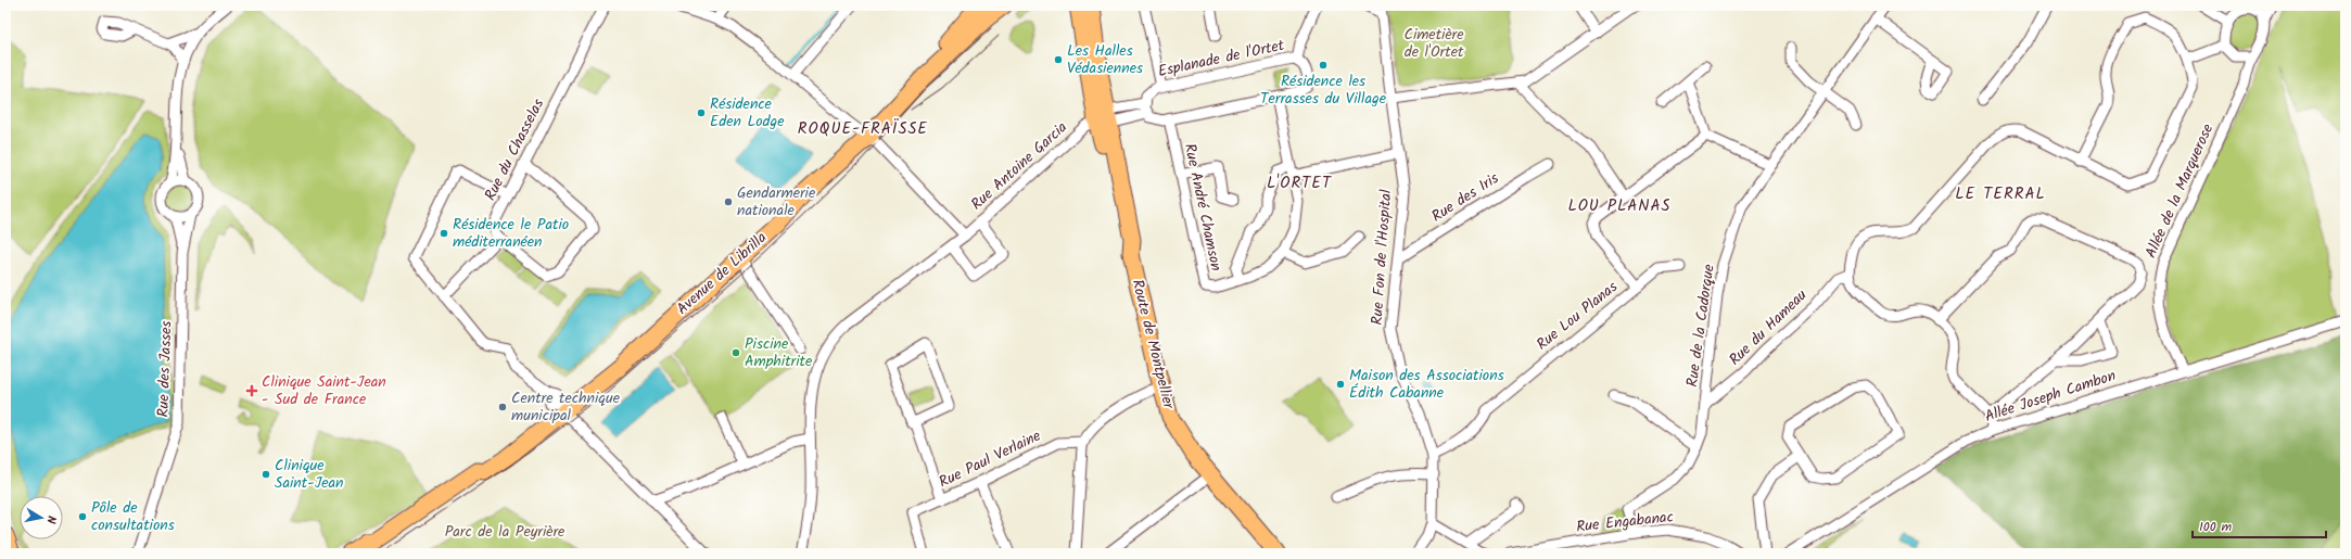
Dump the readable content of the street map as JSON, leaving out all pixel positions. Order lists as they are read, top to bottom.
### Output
{
  "streets": {
    "main road": ["Avenue de Librilla", "Route de Montpellier"],
    "street": [
      "Esplanade de l'Ortet",
      "Rue du Chasselas",
      "Rue Antoine Garcia",
      "Allée de la Marquerose",
      "Rue des Iris",
      "Rue André Chamson",
      "Rue Fon de l'Hospital",
      "Rue Lou Planas",
      "Rue de la Cadorque",
      "Rue du Hameau",
      "Rue des Jasses",
      "Allée Joseph Cambon",
      "Rue Paul Verlaine",
      "Rue Engabanac"
    ]
  },
  "crossings": [
    ["Esplanade de l'Ortet", "Rue André Chamson"],
    ["Rue Antoine Garcia", "Route de Montpellier"],
    ["Allée de la Marquerose", "Allée Joseph Cambon"],
    ["Rue des Iris", "Rue Fon de l'Hospital"],
    ["Rue Fon de l'Hospital", "Rue Lou Planas"],
    ["Rue de la Cadorque", "Rue du Hameau"],
    ["Rue de la Cadorque", "Rue Engabanac"]
  ],
  "districts": [
    "ROQUE-FRAÏSSE",
    "L'ORTET",
    "LE TERRAL",
    "LOU PLANAS"
  ],
  "parks": ["Cimetière de l'Ortet", "Parc de la Peyrière"],
  "places": {
    "other": [
      "Les Halles Védasiennes",
      "Résidence les Terrasses du Village",
      "Résidence Eden Lodge",
      "Gendarmerie nationale",
      "Résidence le Patio méditerranéen",
      "Piscine Amphitrite",
      "Maison des Associations Édith Cabanne",
      "Centre technique municipal",
      "Clinique Saint-Jean",
      "Pôle de consultations"
    ],
    "health": ["Clinique Saint-Jean - Sud de France"]
  },
  "scale_bar": "100 m",
  "north": "right"
}
